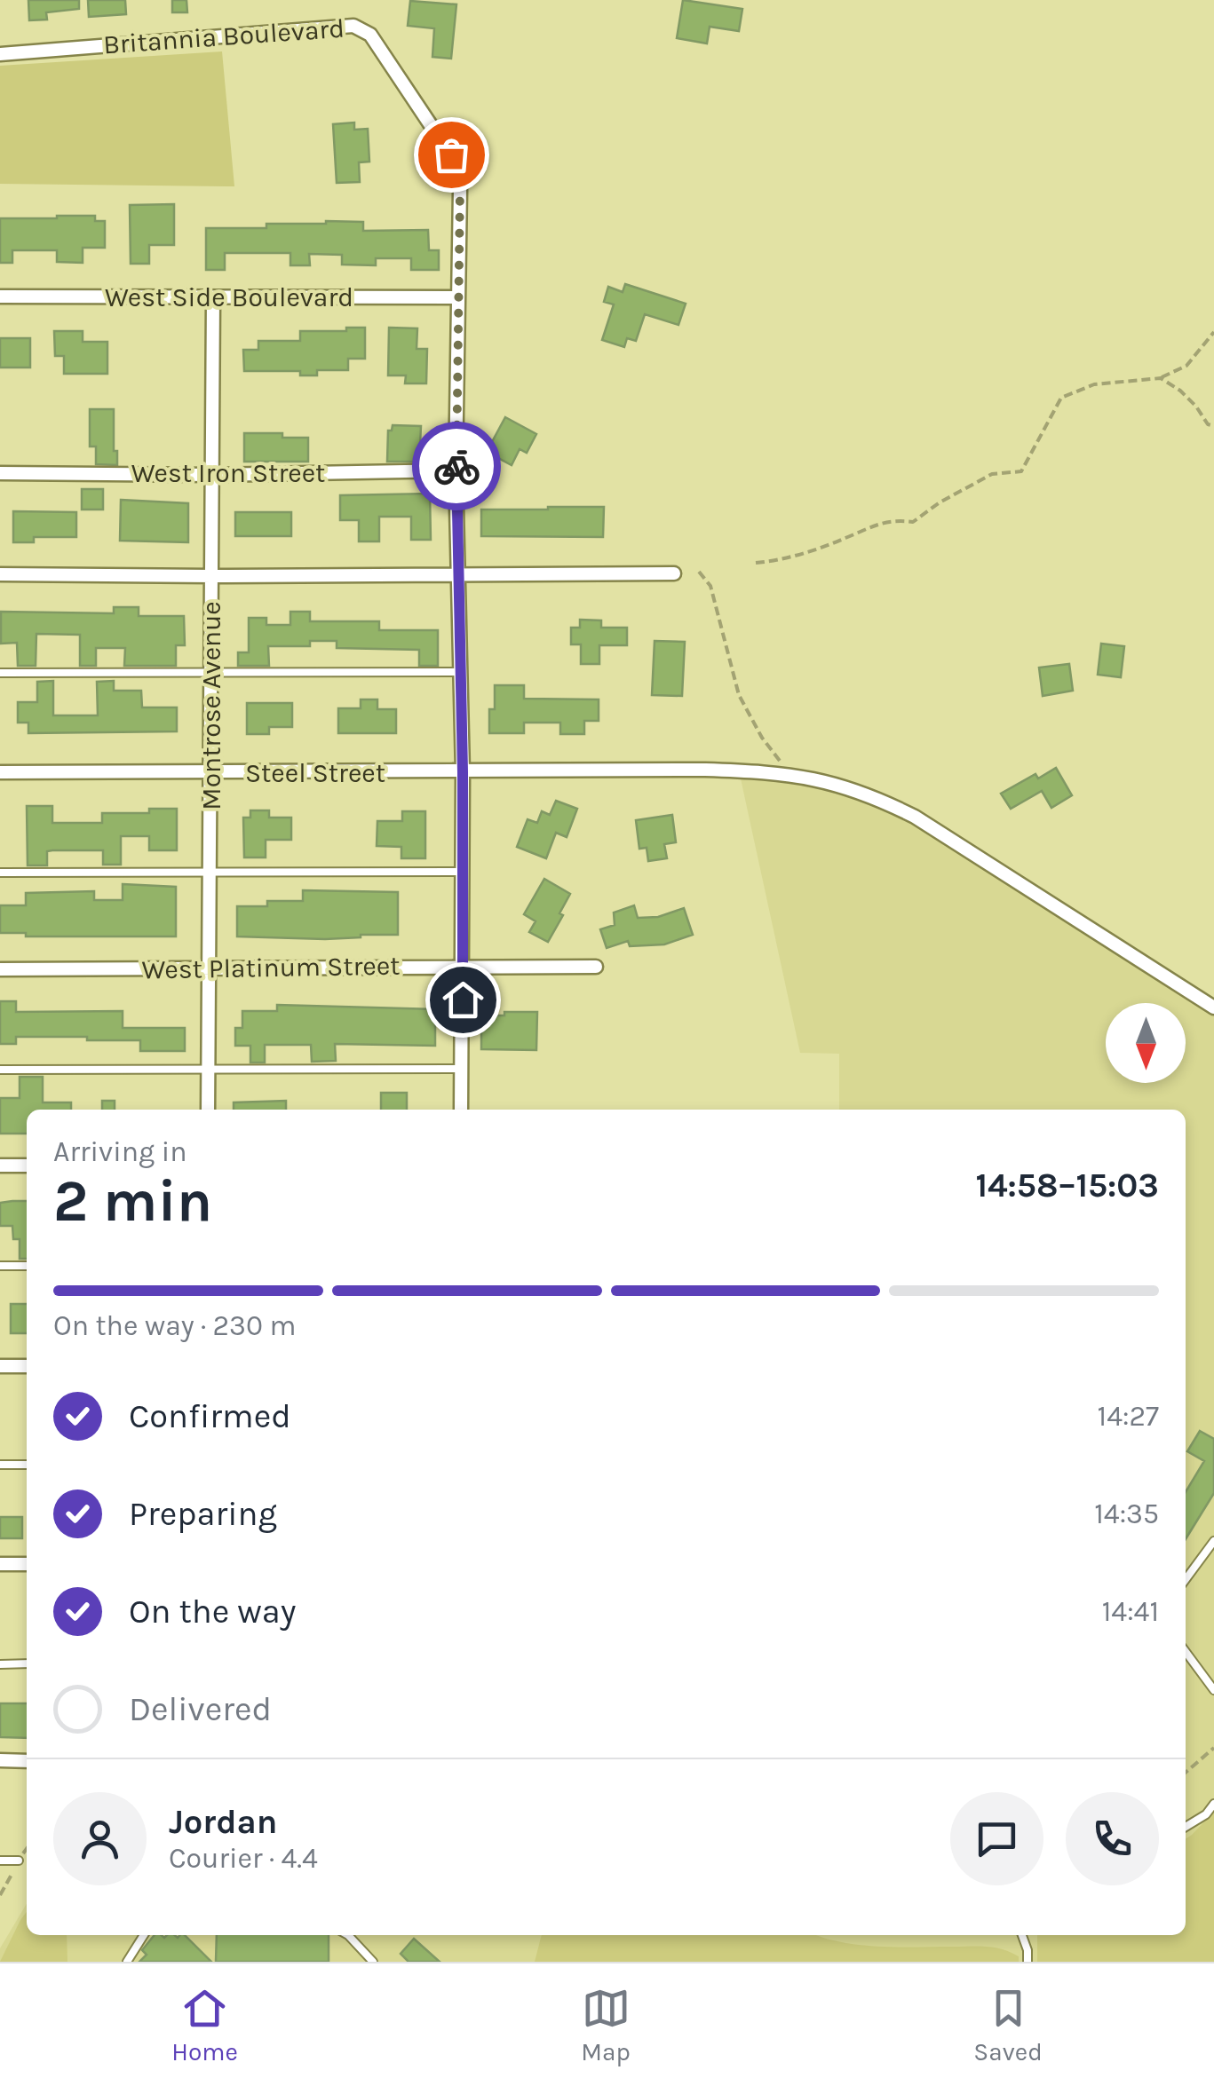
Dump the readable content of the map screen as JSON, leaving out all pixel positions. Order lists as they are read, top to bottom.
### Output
{
  "streets": {
    "street": [
      "Britannia Boulevard",
      "West Side Boulevard",
      "West Iron Street",
      "Montrose Avenue",
      "Steel Street",
      "West Platinum Street"
    ]
  },
  "crossings": [
    ["Britannia Boulevard", "West Side Boulevard"],
    ["West Side Boulevard", "Montrose Avenue"],
    ["West Iron Street", "Montrose Avenue"],
    ["Montrose Avenue", "Steel Street"],
    ["Montrose Avenue", "West Platinum Street"]
  ],
  "north": "bottom",
  "page": {
    "heading": ["2 min", "Arriving in", "14:58–15:03"],
    "panel": ["Jordan", "Courier · 4.4"],
    "bar": "On the way · 230 m",
    "list": [
      ["Confirmed", "14:27"],
      ["Preparing", "14:35"],
      ["On the way", "14:41"],
      "Delivered"
    ],
    "tabs": ["Home", "Map", "Saved"]
  }
}
